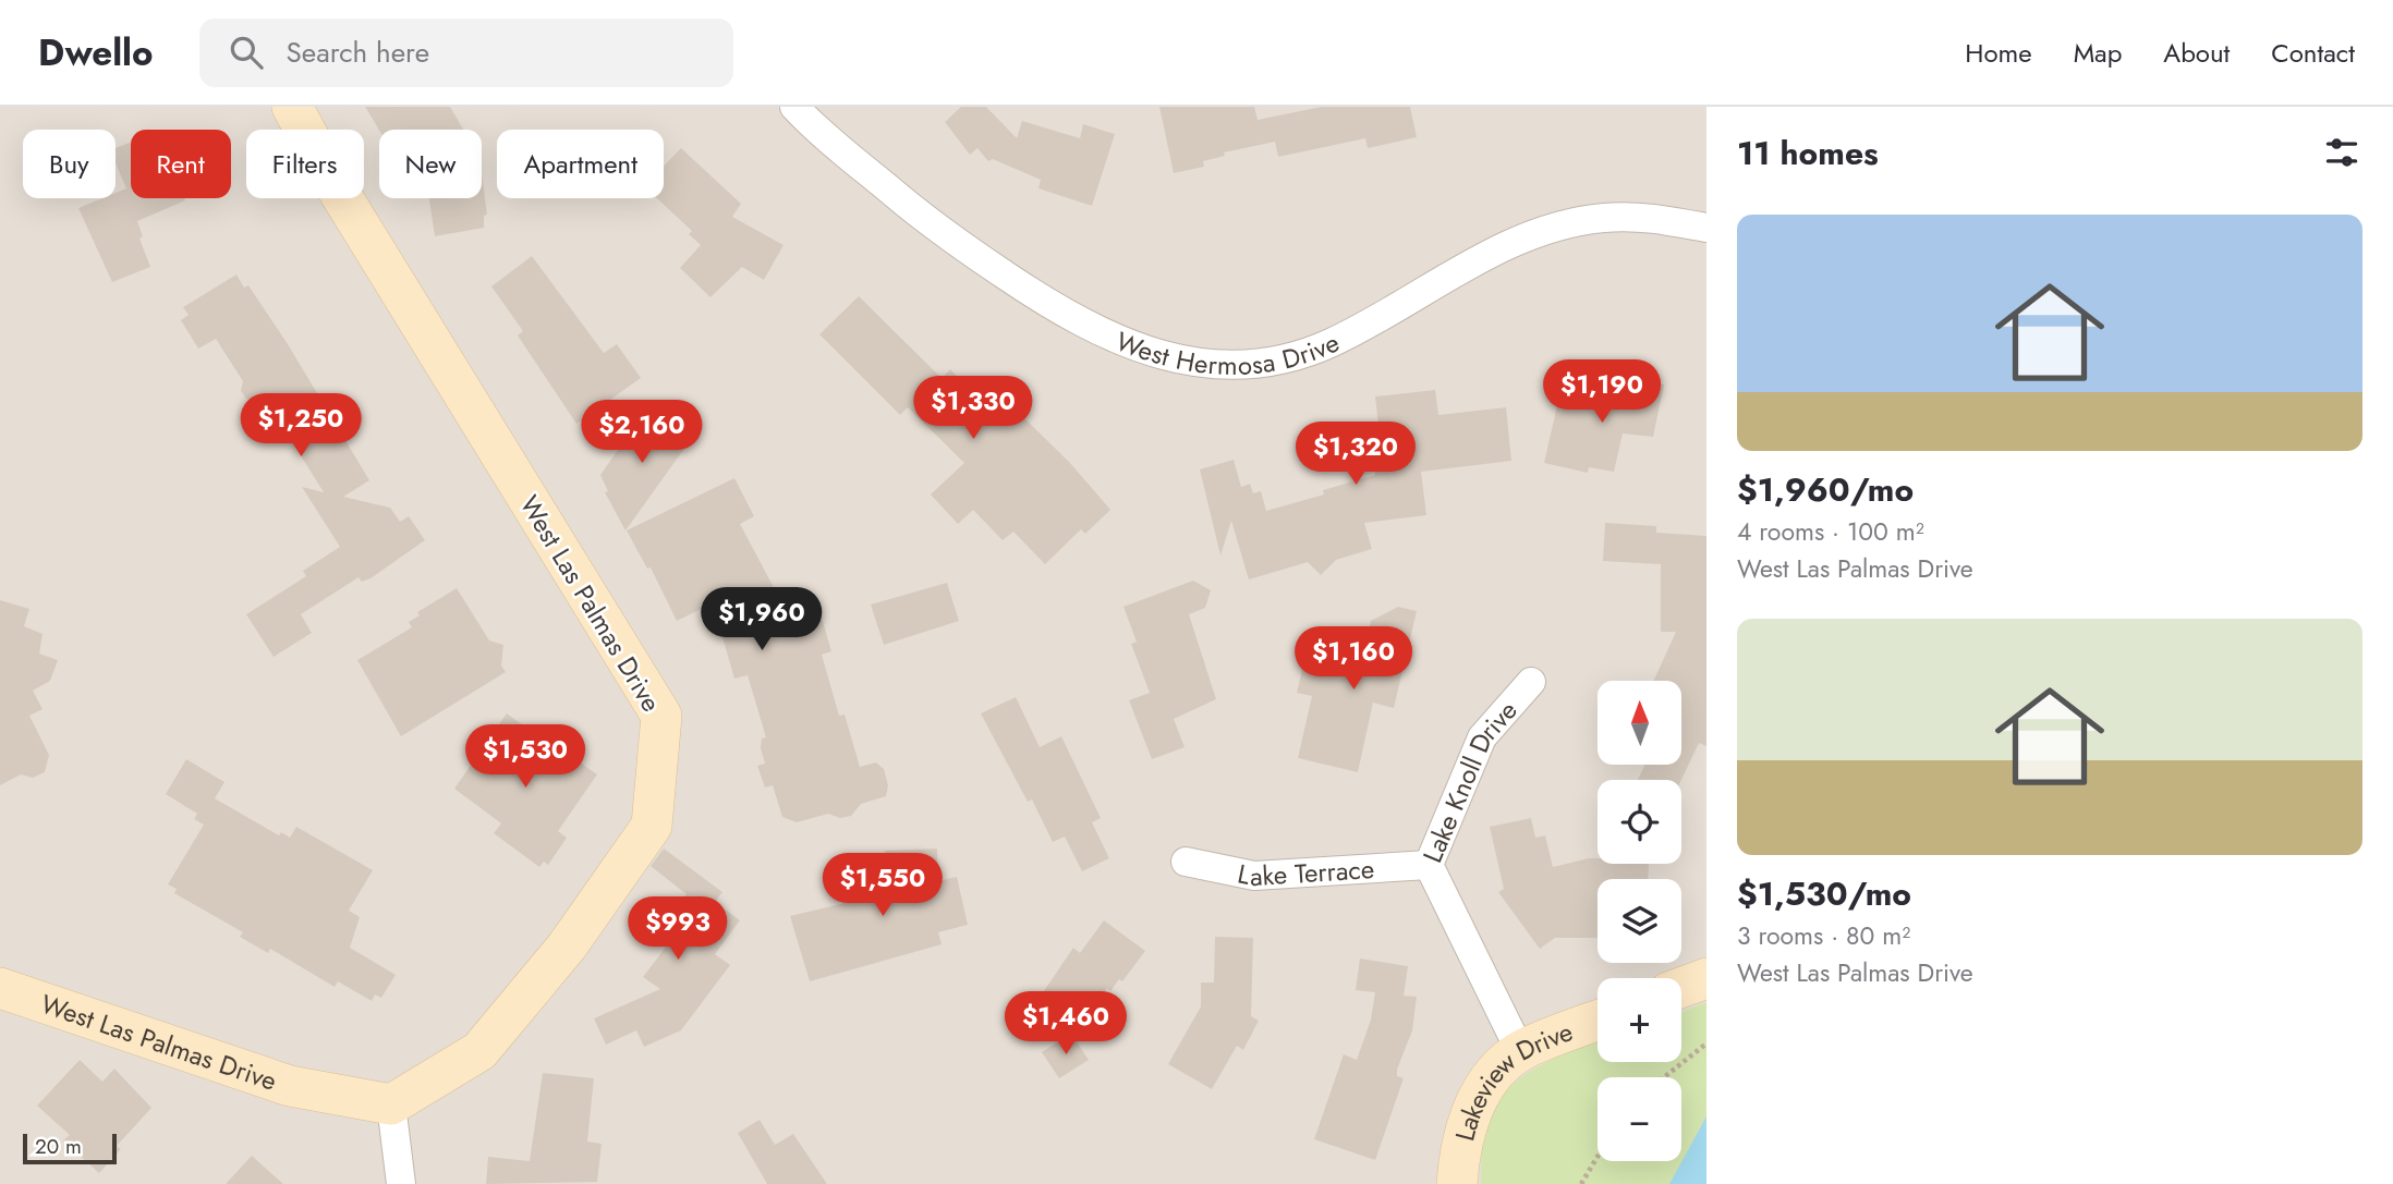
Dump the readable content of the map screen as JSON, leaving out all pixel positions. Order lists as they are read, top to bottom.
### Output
{
  "streets": {
    "street": [
      "West Hermosa Drive",
      "West Las Palmas Drive",
      "Lake Knoll Drive",
      "Lake Terrace",
      "Lakeview Drive"
    ]
  },
  "crossings": [
    ["Lake Knoll Drive", "Lake Terrace"],
    ["Lake Knoll Drive", "Lakeview Drive"]
  ],
  "scale_bar": "20 m",
  "north": "top",
  "page": {
    "header": "Dwello",
    "search": "Search here",
    "nav": [
      "Home",
      "Map",
      "About",
      "Contact"
    ],
    "heading": "11 homes",
    "chip": [
      "Buy",
      "Rent",
      "Filters",
      "New",
      "Apartment"
    ],
    "list": [
      {
        "name": "$1,960/mo",
        "note": "4 rooms · 100 m² · West Las Palmas Drive"
      },
      {
        "name": "$1,530/mo",
        "note": "3 rooms · 80 m² · West Las Palmas Drive"
      }
    ],
    "price": [
      "$1,190",
      "$1,330",
      "$1,250",
      "$2,160",
      "$1,320",
      "$1,960",
      "$1,160",
      "$1,530",
      "$1,550",
      "$993",
      "$1,460"
    ],
    "map_buttons": ["+", "−"],
    "scale": "20 m"
  }
}
